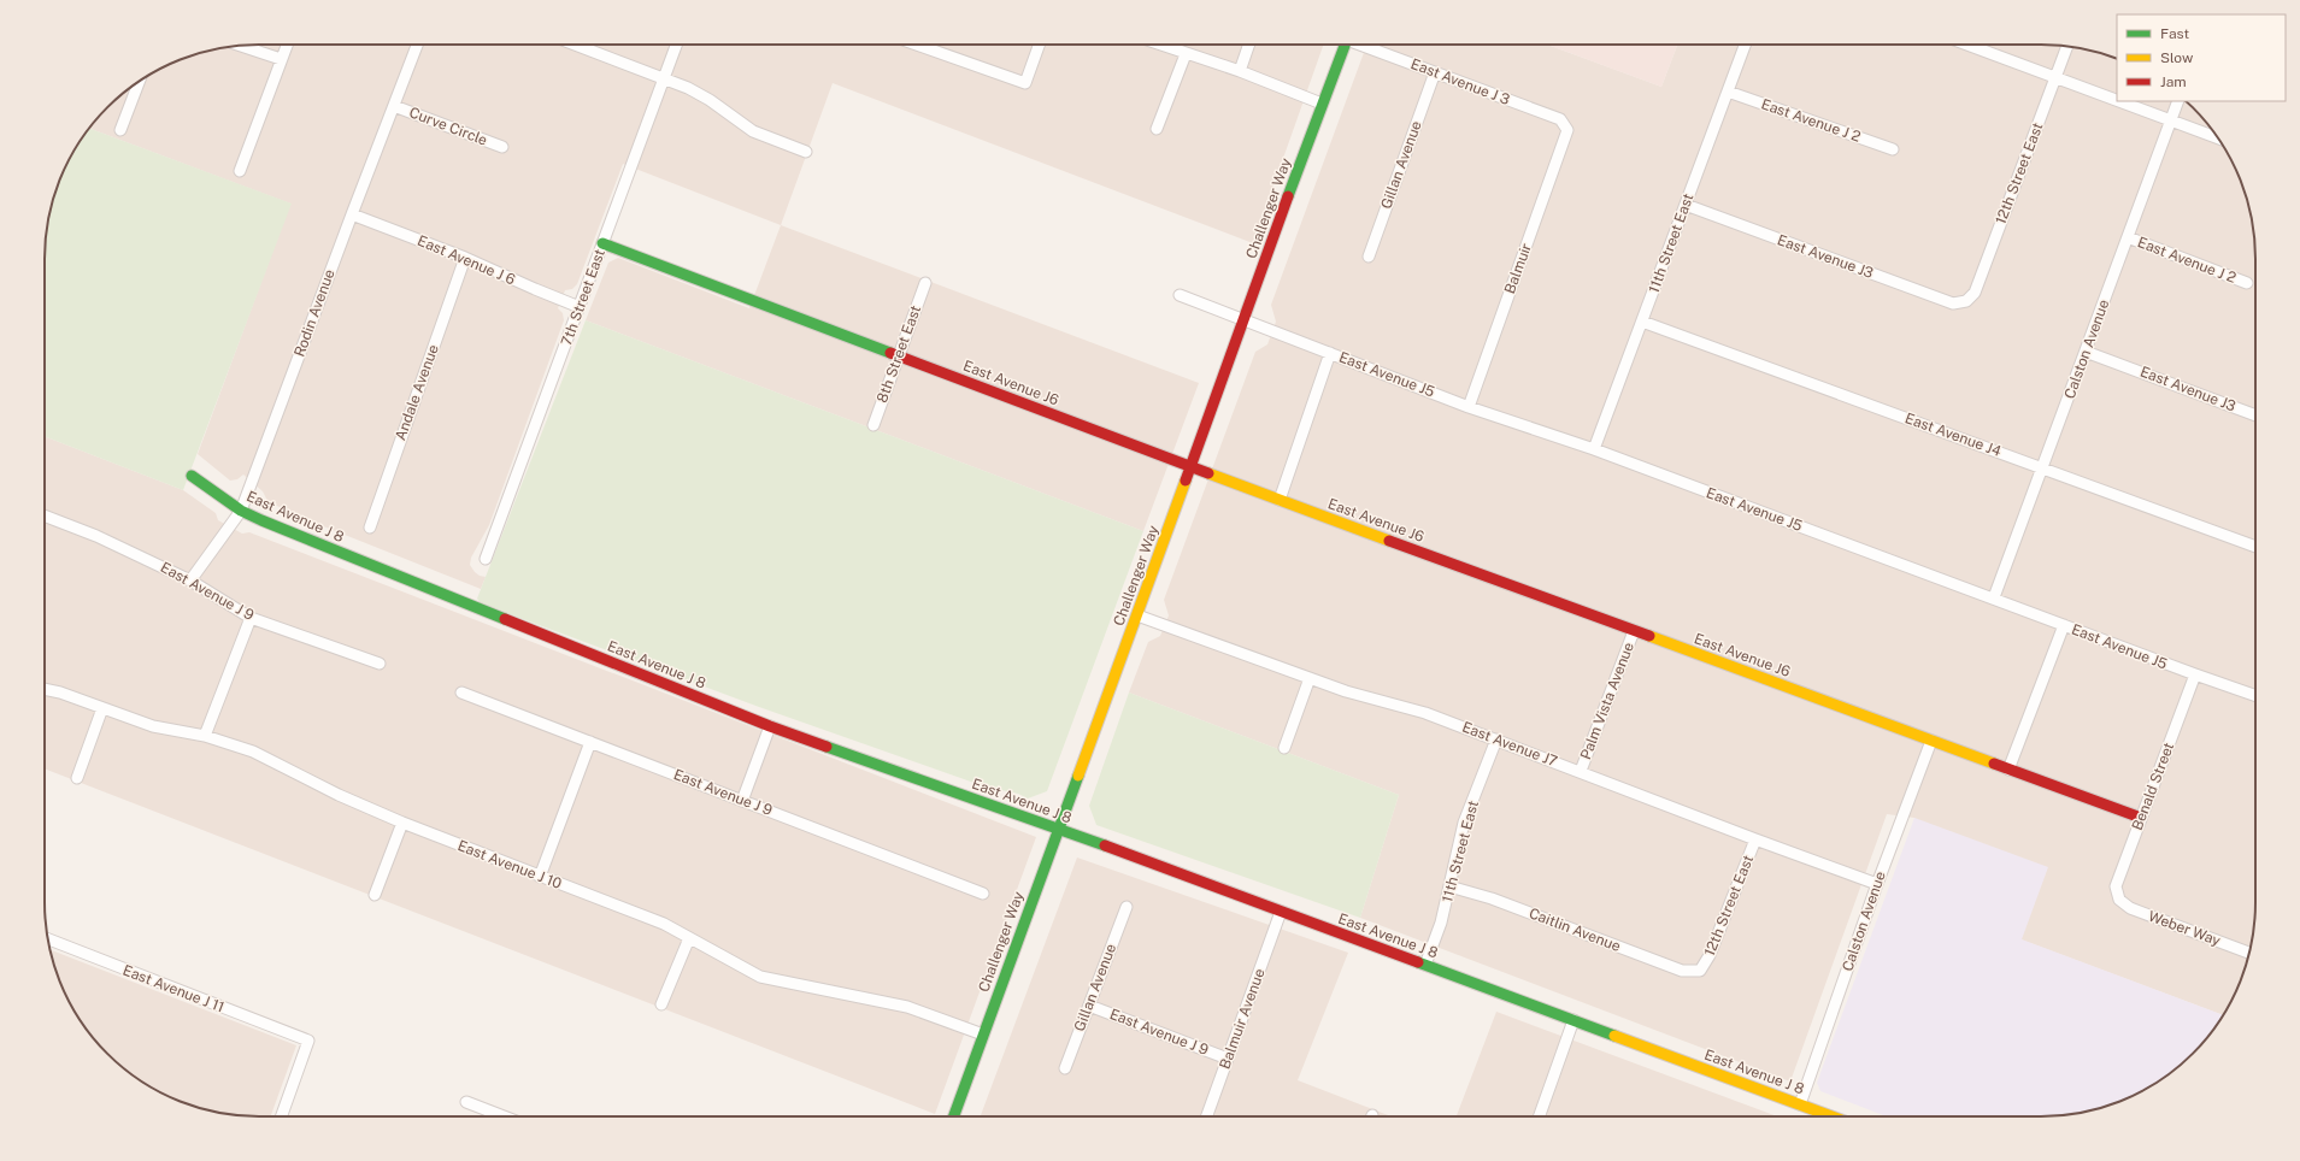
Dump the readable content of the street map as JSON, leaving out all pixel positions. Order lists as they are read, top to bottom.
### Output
{
  "streets": {
    "street": [
      "East Avenue J 3",
      "East Avenue J 2",
      "Curve Circle",
      "Gillan Avenue",
      "12th Street East",
      "Challenger Way",
      "11th Street East",
      "East Avenue J3",
      "East Avenue J 6",
      "Balmuir",
      "7th Street East",
      "Rodin Avenue",
      "Calston Avenue",
      "8th Street East",
      "East Avenue J5",
      "East Avenue J6",
      "Andale Avenue",
      "East Avenue J4",
      "East Avenue J 8",
      "East Avenue J 9",
      "Palm Vista Avenue",
      "East Avenue J7",
      "Benald Street",
      "East Avenue J 10",
      "Weber Way",
      "Caitlin Avenue",
      "East Avenue J 11",
      "Balmuir Avenue"
    ]
  },
  "crossings": [
    ["East Avenue J 3", "Gillan Avenue"],
    ["East Avenue J 3", "Balmuir"],
    ["East Avenue J 2", "11th Street East"],
    ["East Avenue J 2", "Calston Avenue"],
    ["Curve Circle", "Rodin Avenue"],
    ["Gillan Avenue", "East Avenue J 9"],
    ["12th Street East", "East Avenue J3"],
    ["12th Street East", "East Avenue J7"],
    ["12th Street East", "Caitlin Avenue"],
    ["Challenger Way", "East Avenue J5"],
    ["Challenger Way", "East Avenue J6"],
    ["Challenger Way", "East Avenue J 8"],
    ["Challenger Way", "East Avenue J7"],
    ["Challenger Way", "East Avenue J 10"],
    ["11th Street East", "East Avenue J3"],
    ["11th Street East", "East Avenue J5"],
    ["11th Street East", "East Avenue J4"],
    ["11th Street East", "East Avenue J 8"],
    ["11th Street East", "East Avenue J7"],
    ["11th Street East", "Caitlin Avenue"],
    ["East Avenue J3", "Calston Avenue"],
    ["East Avenue J 6", "7th Street East"],
    ["East Avenue J 6", "Rodin Avenue"],
    ["East Avenue J 6", "Andale Avenue"],
    ["Balmuir", "East Avenue J5"],
    ["7th Street East", "East Avenue J6"],
    ["Rodin Avenue", "East Avenue J 8"],
    ["Rodin Avenue", "East Avenue J 9"],
    ["Calston Avenue", "East Avenue J5"],
    ["Calston Avenue", "East Avenue J6"],
    ["Calston Avenue", "East Avenue J4"],
    ["Calston Avenue", "East Avenue J 8"],
    ["Calston Avenue", "East Avenue J7"],
    ["8th Street East", "East Avenue J6"],
    ["East Avenue J5", "Benald Street"],
    ["East Avenue J6", "Palm Vista Avenue"],
    ["East Avenue J6", "Benald Street"],
    ["East Avenue J 8", "Balmuir Avenue"],
    ["East Avenue J 9", "Balmuir Avenue"],
    ["Palm Vista Avenue", "East Avenue J7"],
    ["Benald Street", "Weber Way"]
  ],
  "legend": ["Fast", "Slow", "Jam"]
}
